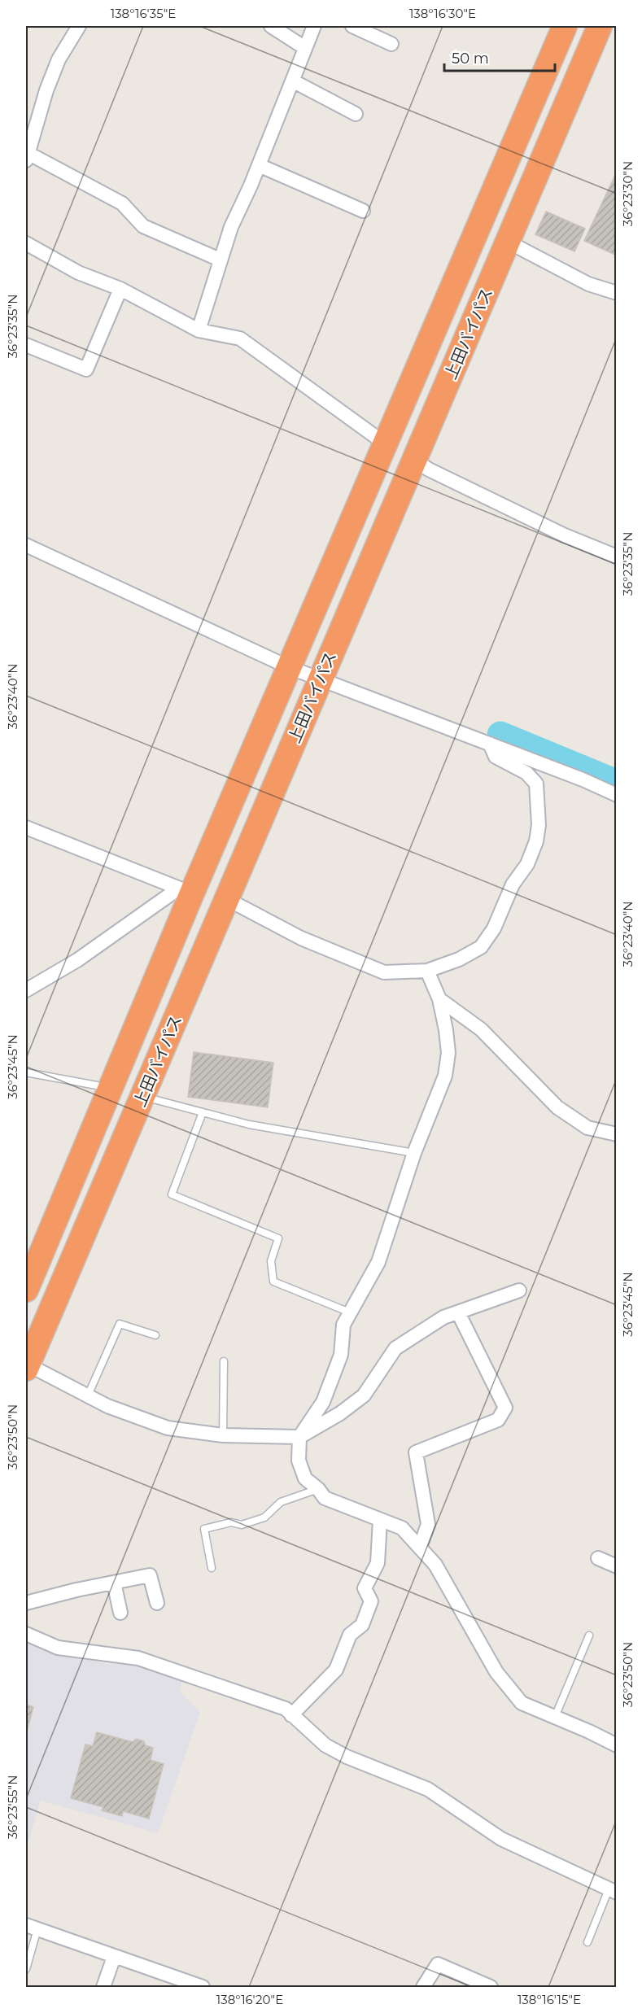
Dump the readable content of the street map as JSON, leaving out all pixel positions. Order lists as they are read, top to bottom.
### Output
{
  "streets": {
    "highway": ["上田バイパス"]
  },
  "scale_bar": "50 m",
  "coordinates": [
    "138°16'35\"E",
    "138°16'30\"E",
    "36°23'30\"N",
    "36°23'35\"N",
    "36°23'40\"N",
    "36°23'45\"N",
    "36°23'50\"N",
    "36°23'55\"N",
    "138°16'20\"E",
    "138°16'15\"E"
  ]
}
